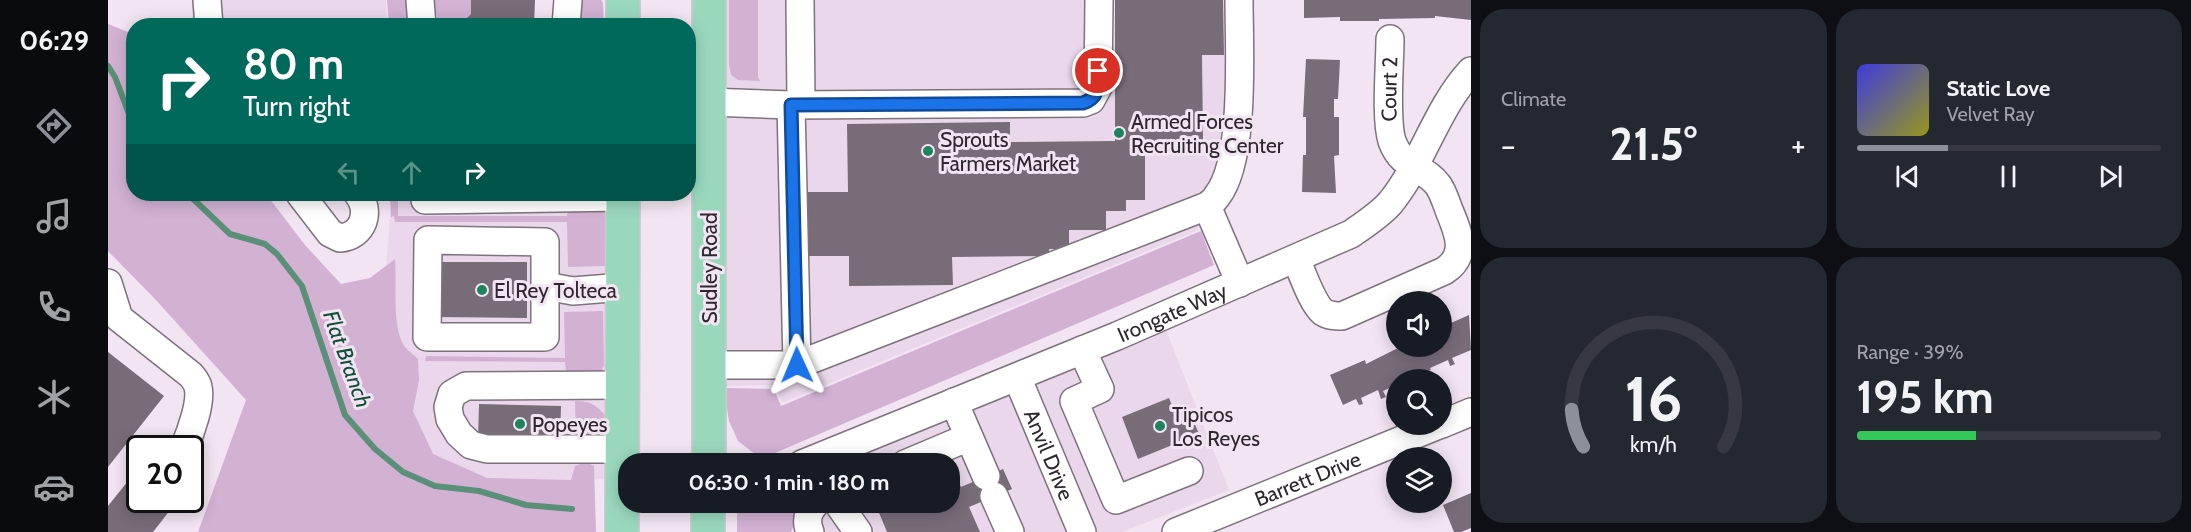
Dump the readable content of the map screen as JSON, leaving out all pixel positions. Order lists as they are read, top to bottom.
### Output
{
  "streets": {
    "main road": ["Sudley Road"],
    "street": [
      "Court 2",
      "Irongate Way",
      "Anvil Drive",
      "Barrett Drive"
    ]
  },
  "crossings": [
    ["Court 2", "Irongate Way"],
    ["Irongate Way", "Anvil Drive"]
  ],
  "water": ["Flat Branch"],
  "places": [
    "Armed Forces Recruiting Center",
    "Sprouts Farmers Market",
    "El Rey Tolteca",
    "Popeyes",
    "Tipicos Los Reyes"
  ],
  "page": {
    "tabs": "06:29",
    "tile": [
      "Climate",
      ["Range · 39%", "195 km"]
    ],
    "turn": ["80 m", "Turn right"],
    "song": ["Static Love", "Velvet Ray"],
    "heat": ["−", "21.5°", "+"],
    "limit": "20",
    "trip": "06:30 · 1 min · 180 m",
    "gauge": ["16", "km/h"]
  }
}
